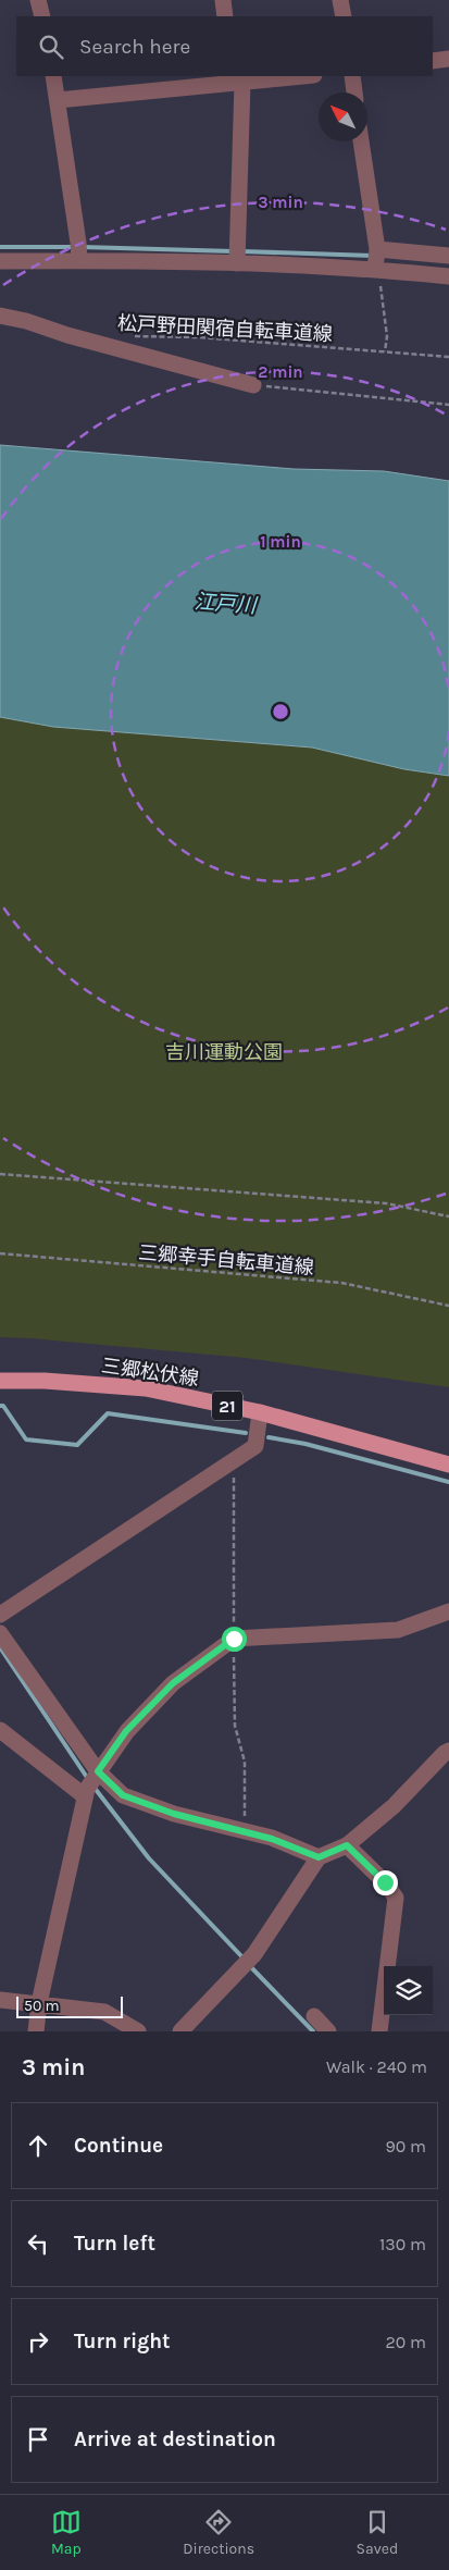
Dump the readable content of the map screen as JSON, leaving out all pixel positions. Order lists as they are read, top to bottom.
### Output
{
  "streets": {
    "main road": ["三郷松伏線", "21"],
    "path": ["松戸野田関宿自転車道線", "三郷幸手自転車道線"]
  },
  "water": ["江戸川"],
  "parks": ["吉川運動公園"],
  "scale_bar": "50 m",
  "north": "top left",
  "page": {
    "search": "Search here",
    "scale": "50 m",
    "heading": ["3 min", "Walk · 240 m"],
    "list": [
      ["Continue", "90 m"],
      ["Turn left", "130 m"],
      ["Turn right", "20 m"],
      "Arrive at destination"
    ],
    "nav": ["Map", "Directions", "Saved"]
  },
  "rings": ["3 min", "2 min", "1 min"]
}
